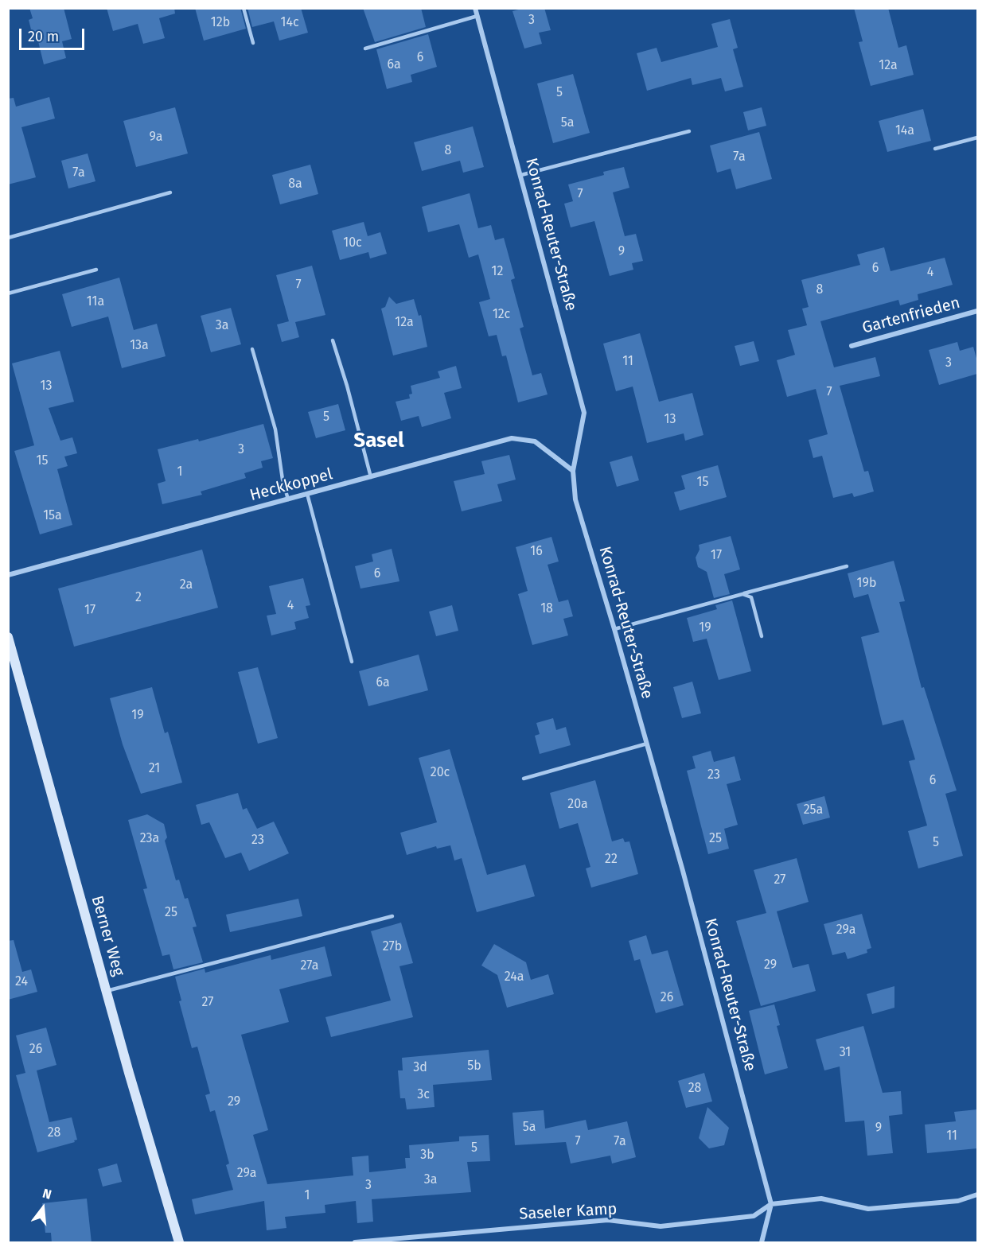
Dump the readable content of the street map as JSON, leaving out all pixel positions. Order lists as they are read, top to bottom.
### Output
{
  "streets": {
    "street": [
      "Konrad-Reuter-Straße",
      "Gartenfrieden",
      "Heckkoppel",
      "Berner Weg",
      "Saseler Kamp"
    ]
  },
  "crossings": [
    ["Konrad-Reuter-Straße", "Heckkoppel"],
    ["Konrad-Reuter-Straße", "Saseler Kamp"]
  ],
  "districts": ["Sasel"],
  "house_numbers": [
    "3",
    "12b",
    "14c",
    "6",
    "6a",
    "12a",
    "5",
    "5a",
    "14a",
    "9a",
    "8",
    "7a",
    "7a",
    "8a",
    "7",
    "10c",
    "9",
    "6",
    "12",
    "4",
    "7",
    "8",
    "11a",
    "12c",
    "12a",
    "3a",
    "13a",
    "11",
    "3",
    "13",
    "7",
    "5",
    "13",
    "3",
    "15",
    "1",
    "15",
    "15a",
    "16",
    "17",
    "6",
    "19b",
    "2a",
    "2",
    "4",
    "18",
    "17",
    "19",
    "6a",
    "19",
    "21",
    "20c",
    "23",
    "6",
    "20a",
    "25a",
    "23a",
    "25",
    "23",
    "5",
    "22",
    "27",
    "25",
    "29a",
    "27b",
    "29",
    "27a",
    "24a",
    "24",
    "26",
    "27",
    "26",
    "31",
    "5b",
    "3d",
    "28",
    "3c",
    "29",
    "5a",
    "9",
    "28",
    "11",
    "7",
    "7a",
    "5",
    "3b",
    "29a",
    "3a",
    "3",
    "1"
  ],
  "scale_bar": "20 m",
  "north": "top"
}
